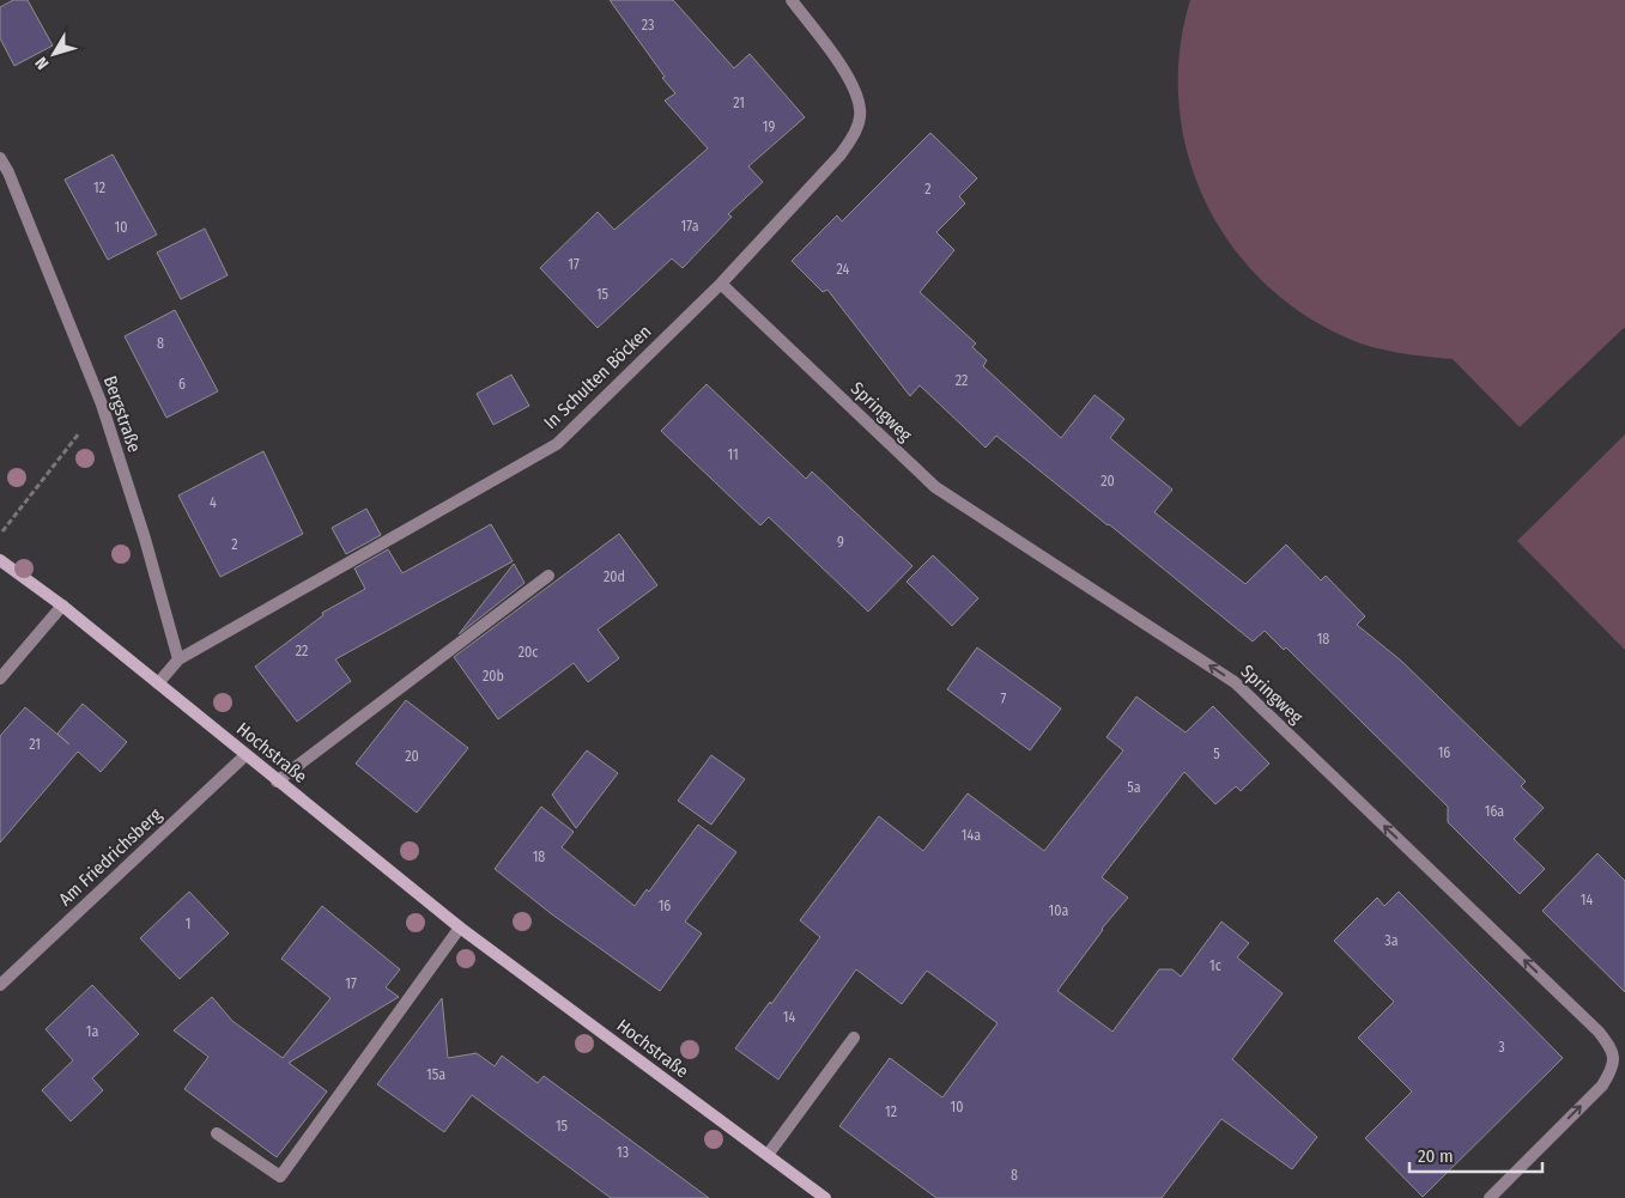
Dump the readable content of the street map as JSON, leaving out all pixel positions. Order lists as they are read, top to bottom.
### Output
{
  "streets": {
    "street": [
      "In Schulten Böcken",
      "Springweg",
      "Bergstraße",
      "Hochstraße",
      "Am Friedrichsberg"
    ]
  },
  "crossings": [
    ["In Schulten Böcken", "Springweg"],
    ["In Schulten Böcken", "Bergstraße"],
    ["Hochstraße", "Am Friedrichsberg"]
  ],
  "one_way": ["Springweg"],
  "house_numbers": [
    "23",
    "21",
    "19",
    "12",
    "2",
    "17a",
    "10",
    "17",
    "24",
    "15",
    "8",
    "22",
    "6",
    "11",
    "20",
    "4",
    "9",
    "2",
    "20d",
    "18",
    "22",
    "20c",
    "20b",
    "7",
    "21",
    "16",
    "5",
    "20",
    "5a",
    "16a",
    "14a",
    "18",
    "14",
    "16",
    "10a",
    "1",
    "3a",
    "1c",
    "17",
    "14",
    "1a",
    "3",
    "15a",
    "10",
    "12",
    "15",
    "13",
    "8"
  ],
  "scale_bar": "20 m",
  "north": "bottom left"
}
